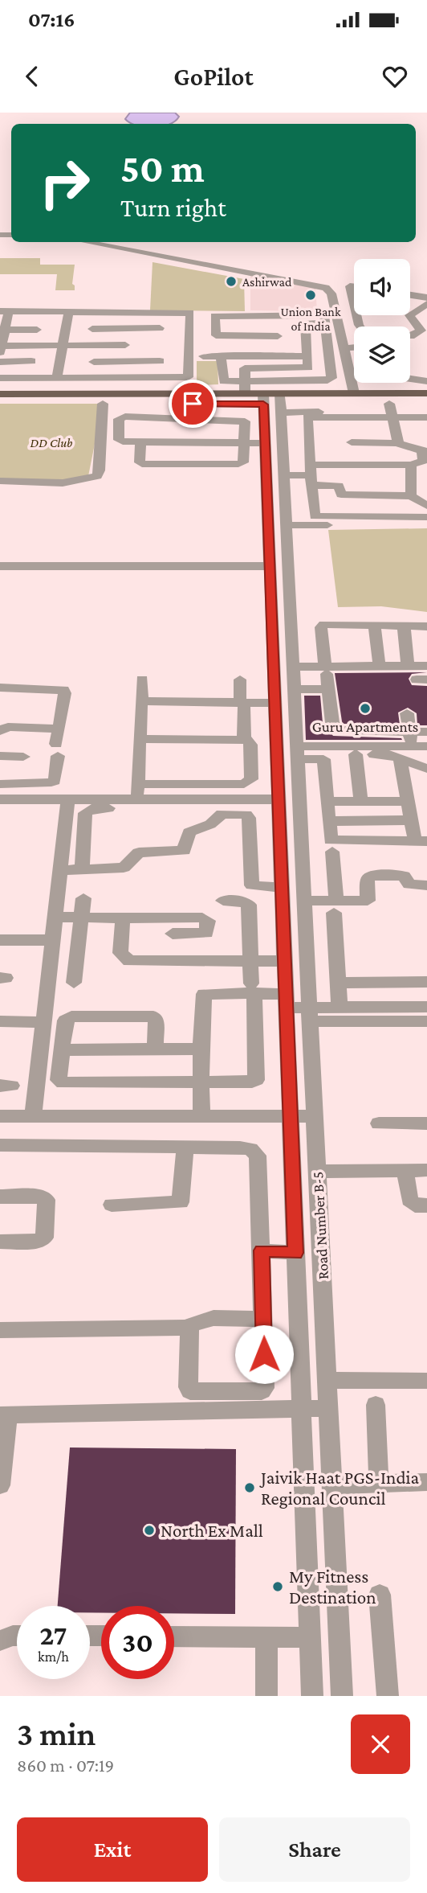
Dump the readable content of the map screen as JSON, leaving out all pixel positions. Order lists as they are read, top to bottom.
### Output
{
  "streets": {
    "street": ["Road Number B-5"]
  },
  "parks": ["DD Club"],
  "places": [
    "Ashirwad",
    "Union Bank of India",
    "Guru Apartments",
    "Jaivik Haat PGS-India Regional Council",
    "North Ex Mall",
    "My Fitness Destination"
  ],
  "page": {
    "status": "07:16",
    "header": "GoPilot",
    "turn": ["50 m", "Turn right"],
    "speed": "27 km/h",
    "limit": "30",
    "heading": ["3 min", "860 m · 07:19"],
    "buttons": ["Exit", "Share"]
  }
}
